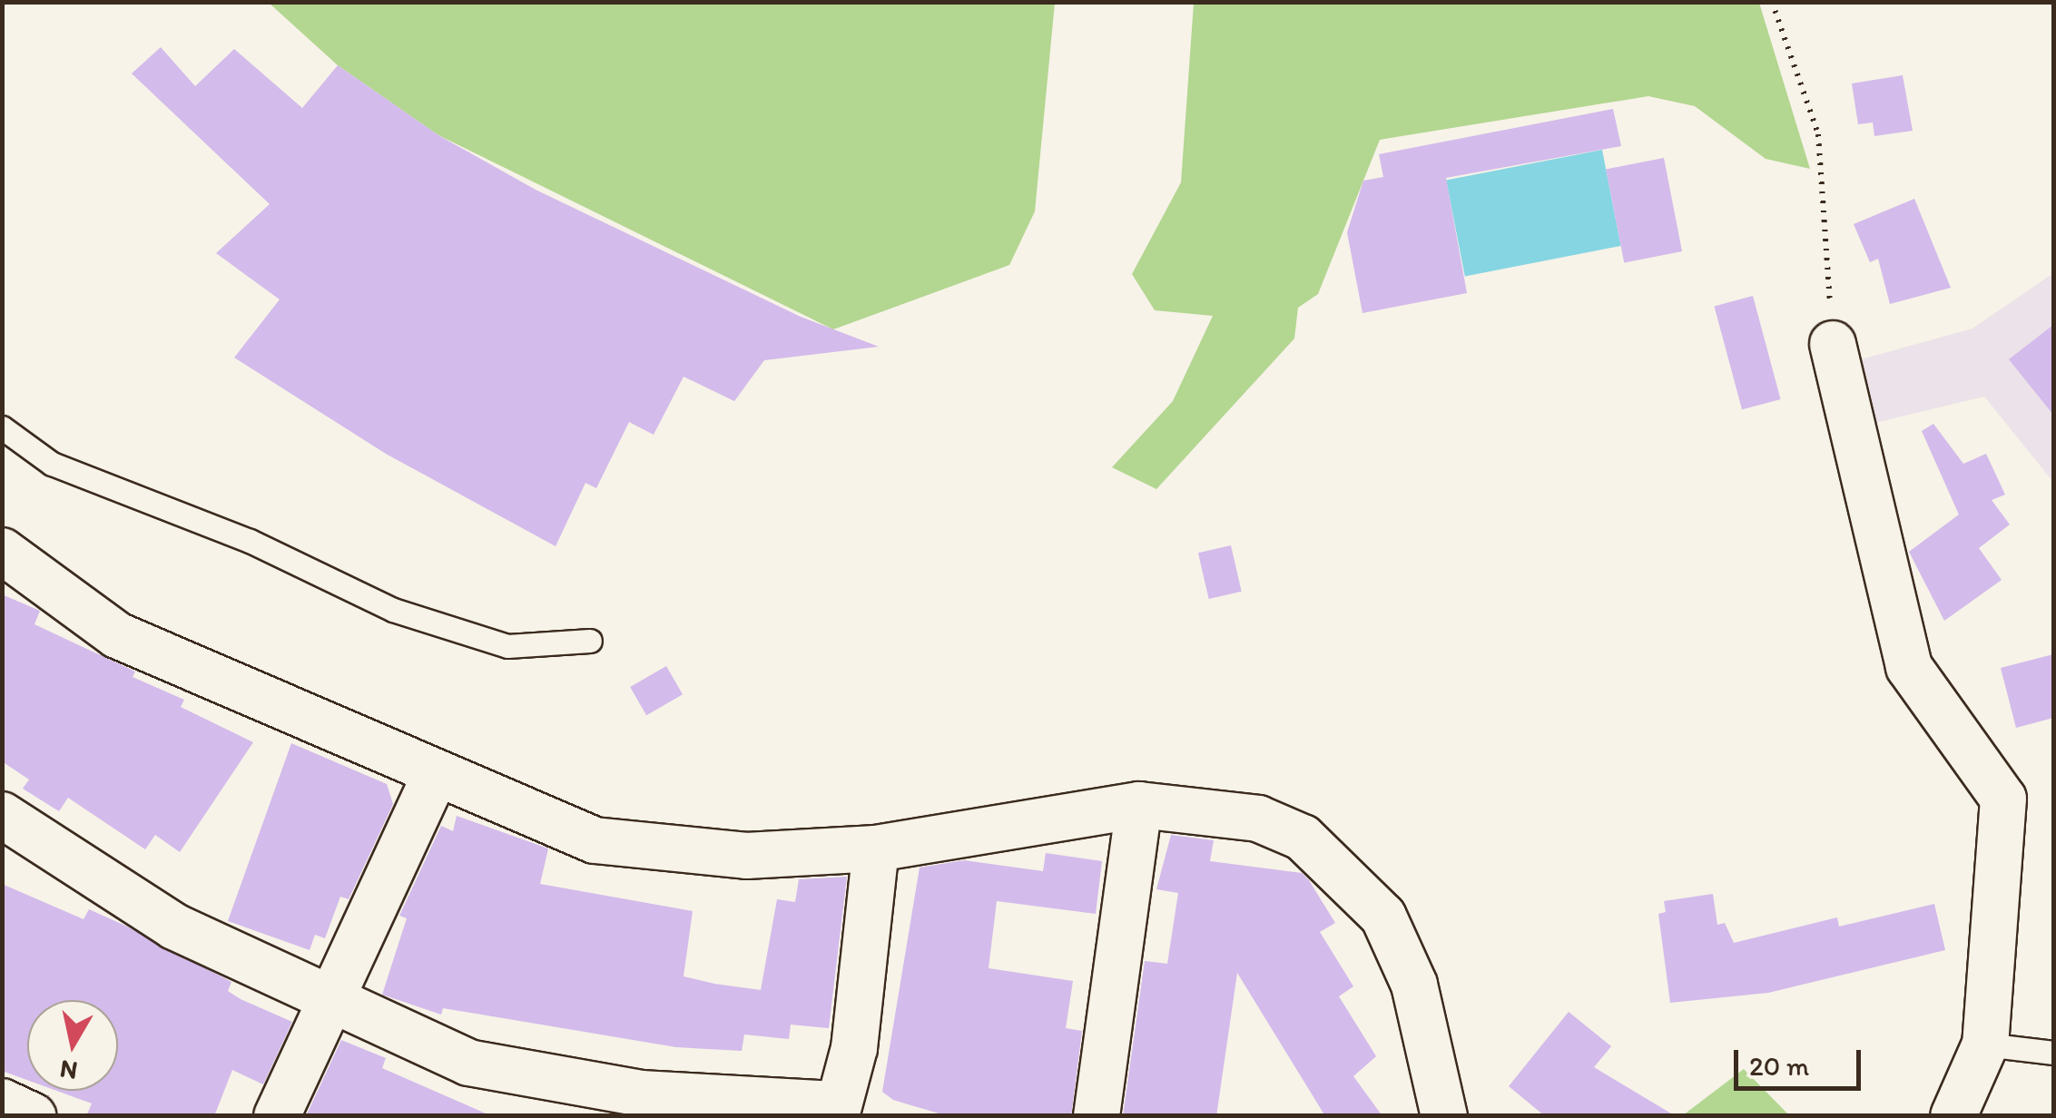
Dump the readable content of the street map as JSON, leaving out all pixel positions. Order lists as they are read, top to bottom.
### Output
{
  "scale_bar": "20 m",
  "north": "bottom"
}
